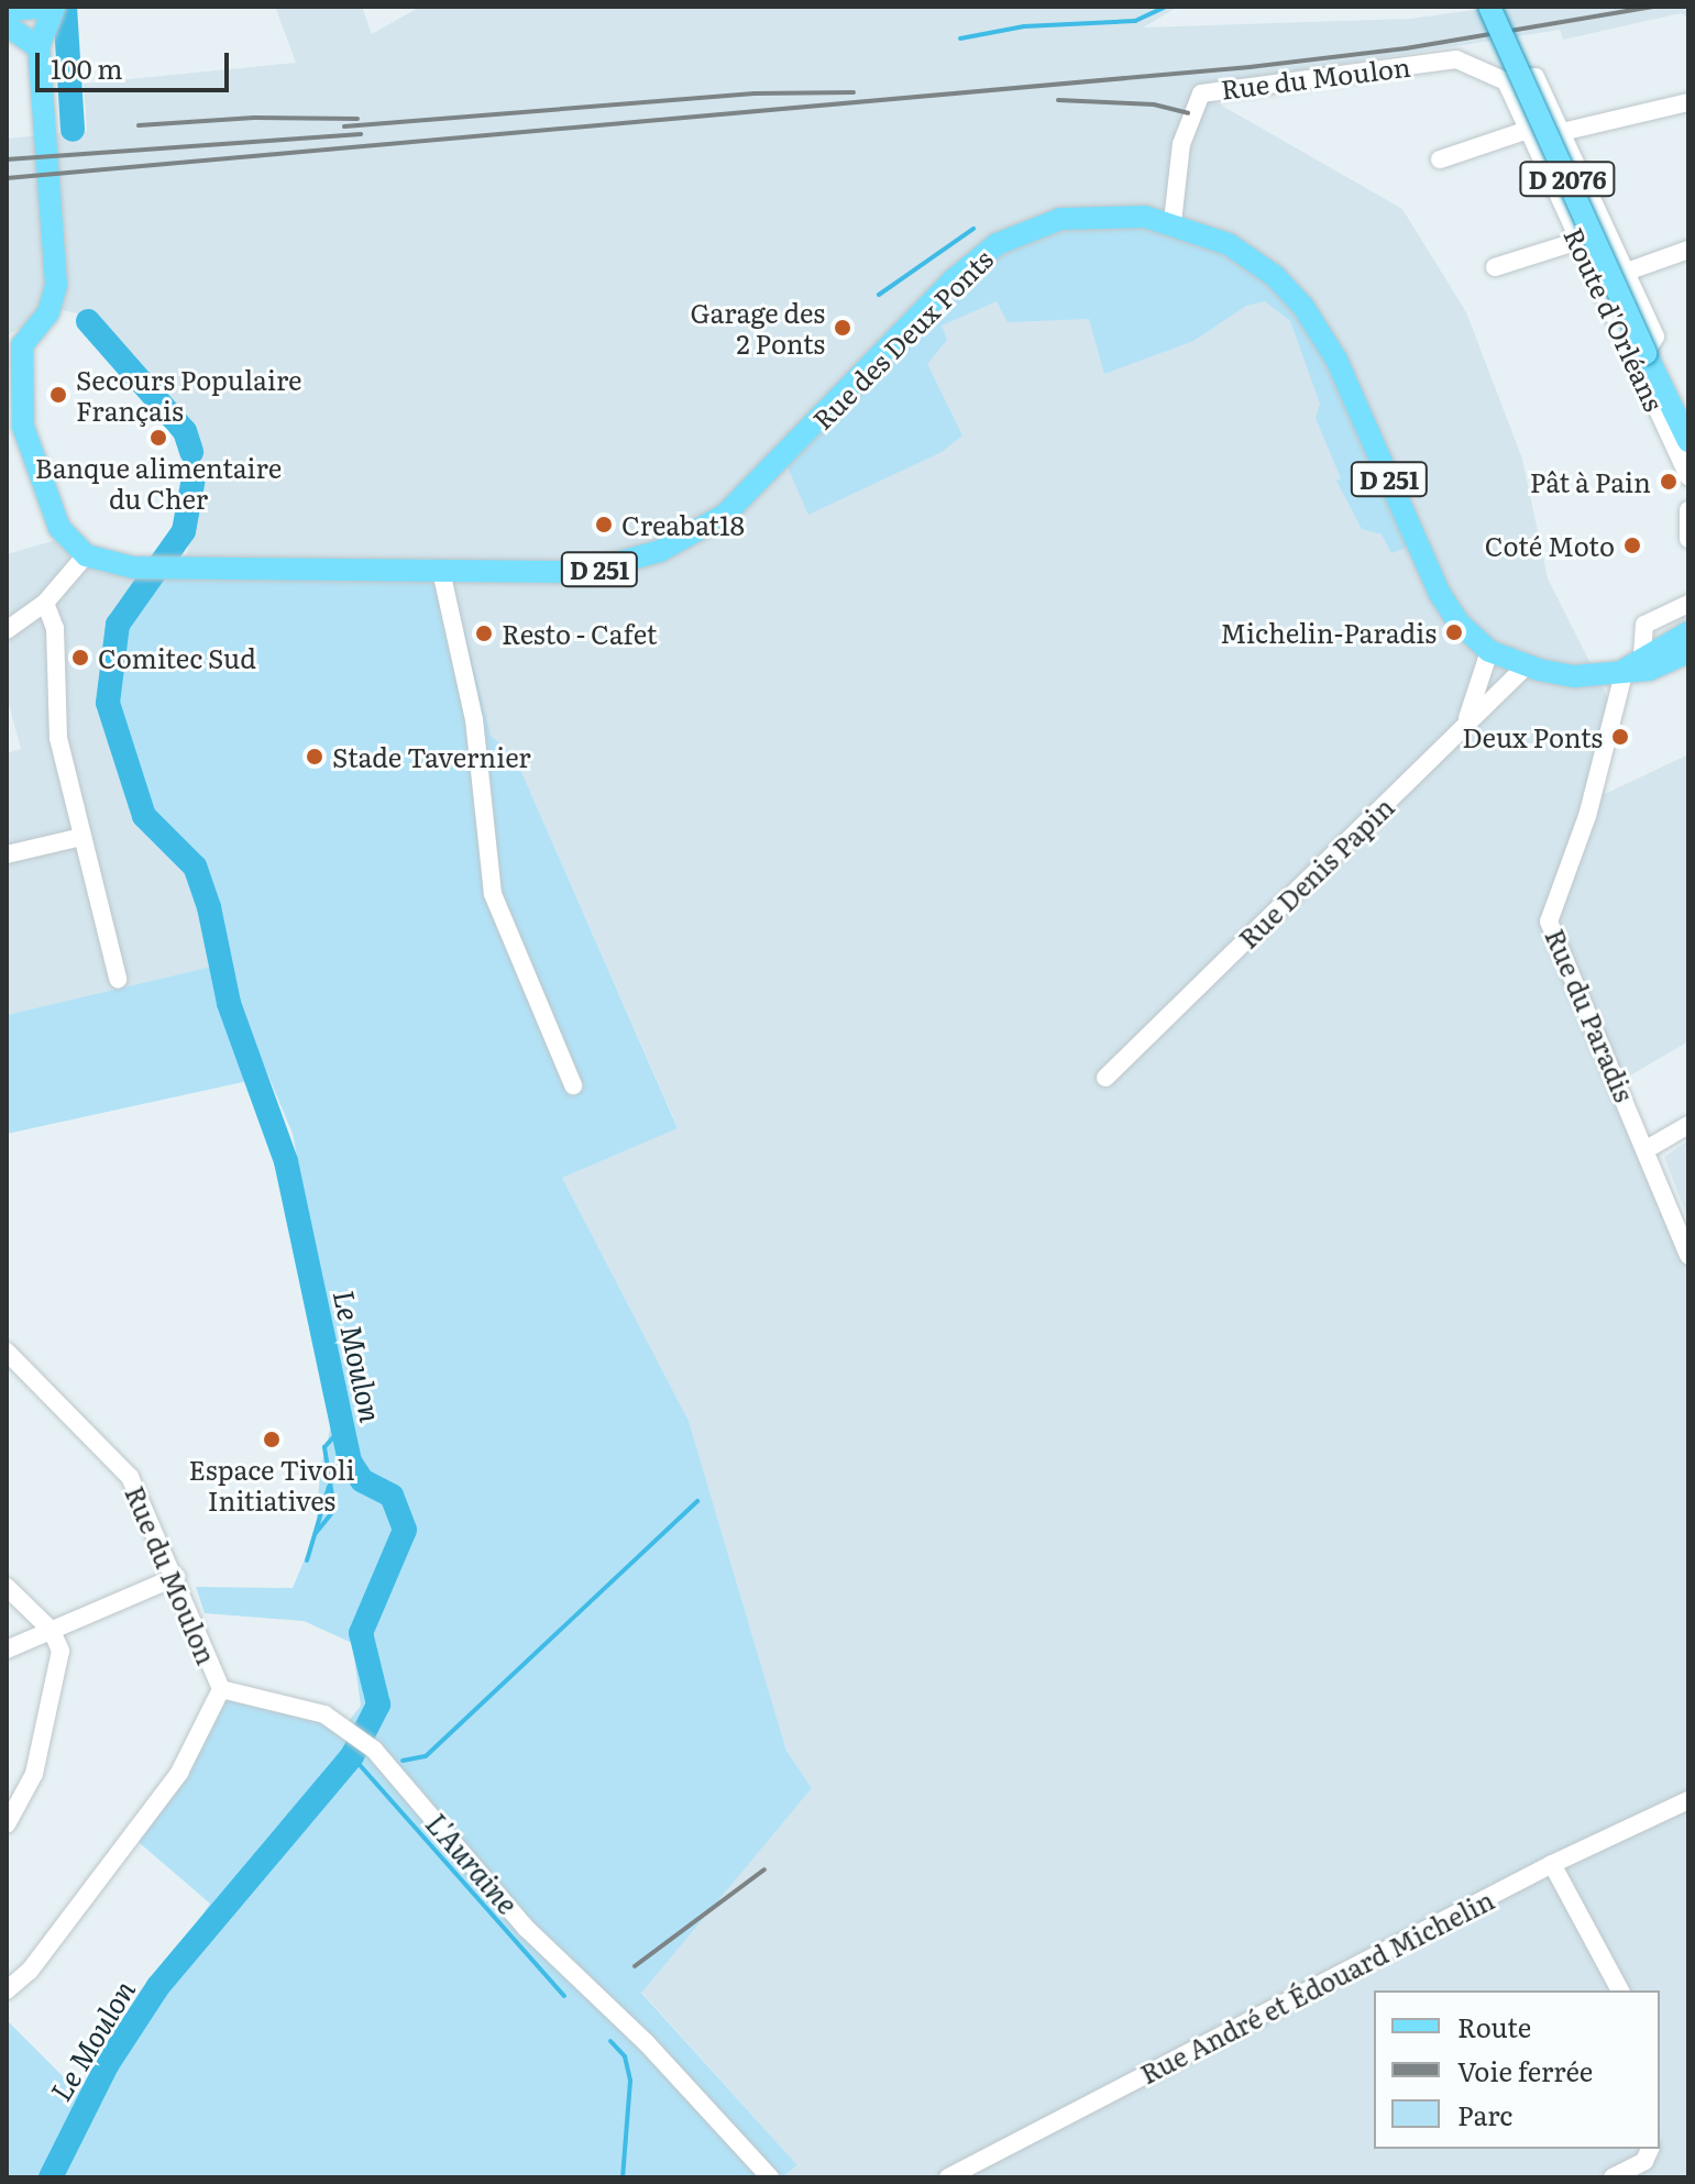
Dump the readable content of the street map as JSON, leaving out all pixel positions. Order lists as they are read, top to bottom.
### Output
{
  "streets": {
    "main road": [
      "D 2076",
      "Route d'Orléans",
      "Rue des Deux Ponts",
      "D 251"
    ],
    "street": [
      "Rue du Moulon",
      "Rue Denis Papin",
      "Rue du Paradis",
      "Rue André et Édouard Michelin"
    ]
  },
  "crossings": [
    ["Rue du Moulon", "Route d'Orléans"],
    ["Rue du Moulon", "Rue des Deux Ponts"],
    ["Rue des Deux Ponts", "Rue Denis Papin"],
    ["Rue des Deux Ponts", "Rue du Paradis"]
  ],
  "water": ["Le Moulon", "L'Auraine"],
  "places": [
    "Garage des 2 Ponts",
    "Secours Populaire Français",
    "Banque alimentaire du Cher",
    "Pât à Pain",
    "Creabat18",
    "Coté Moto",
    "Michelin-Paradis",
    "Resto - Cafet",
    "Comitec Sud",
    "Deux Ponts",
    "Stade Tavernier",
    "Espace Tivoli Initiatives"
  ],
  "legend": ["Route", "Voie ferrée", "Parc"],
  "scale_bar": "100 m"
}
